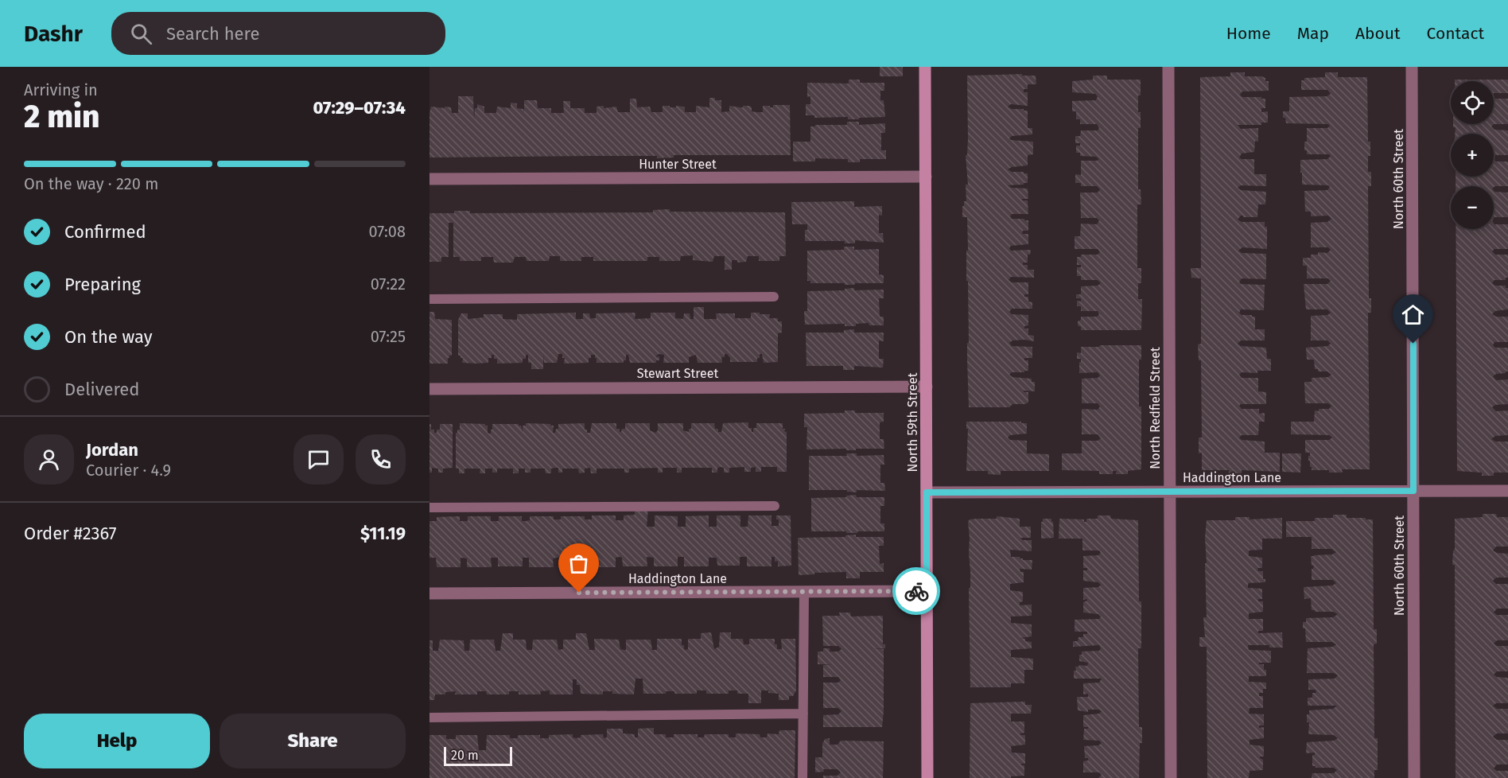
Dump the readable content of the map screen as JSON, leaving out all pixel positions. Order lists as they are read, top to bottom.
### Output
{
  "streets": {
    "street": [
      "Hunter Street",
      "North 60th Street",
      "Stewart Street",
      "North Redfield Street",
      "North 59th Street",
      "Haddington Lane"
    ]
  },
  "crossings": [
    ["Hunter Street", "North 59th Street"],
    ["North 60th Street", "Haddington Lane"],
    ["Stewart Street", "North 59th Street"],
    ["North Redfield Street", "Haddington Lane"],
    ["North 59th Street", "Haddington Lane"]
  ],
  "scale_bar": "20 m",
  "page": {
    "header": "Dashr",
    "search": "Search here",
    "nav": [
      "Home",
      "Map",
      "About",
      "Contact"
    ],
    "heading": ["2 min", "Arriving in", "07:29–07:34"],
    "panel": [
      "Jordan",
      "Courier · 4.9",
      "Order #2367",
      "$11.19"
    ],
    "map_buttons": ["+", "−"],
    "bar": "On the way · 220 m",
    "list": [
      ["Confirmed", "07:08"],
      ["Preparing", "07:22"],
      ["On the way", "07:25"],
      "Delivered"
    ],
    "buttons": ["Help", "Share"],
    "scale": "20 m"
  }
}
